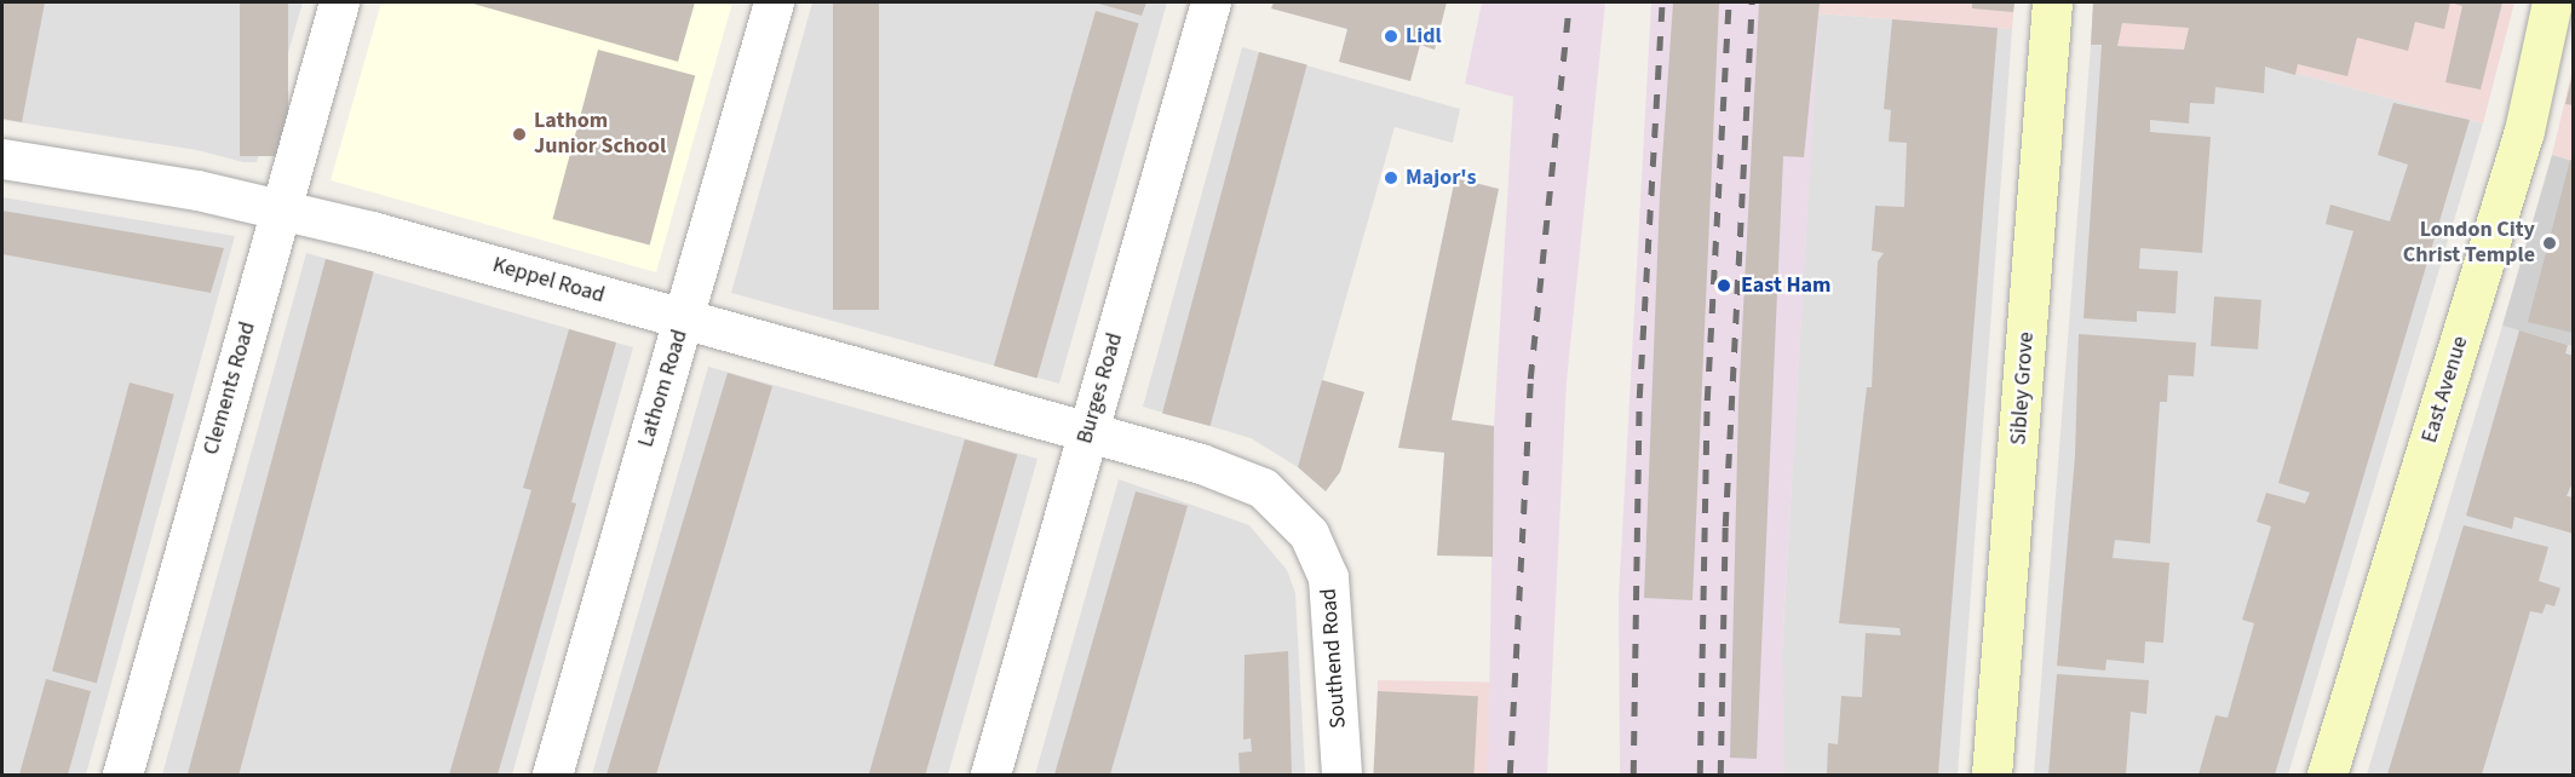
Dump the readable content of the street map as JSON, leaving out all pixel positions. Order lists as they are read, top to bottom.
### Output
{
  "streets": {
    "main road": ["Sibley Grove", "East Avenue"],
    "street": [
      "Keppel Road",
      "Clements Road",
      "Lathom Road",
      "Burges Road",
      "Southend Road"
    ]
  },
  "crossings": [
    ["Keppel Road", "Clements Road"],
    ["Keppel Road", "Lathom Road"],
    ["Keppel Road", "Burges Road"],
    ["Keppel Road", "Southend Road"],
    ["Burges Road", "Southend Road"]
  ],
  "places": [
    "Lidl",
    "Lathom Junior School",
    "Major's",
    "London City Christ Temple",
    "East Ham"
  ]
}
